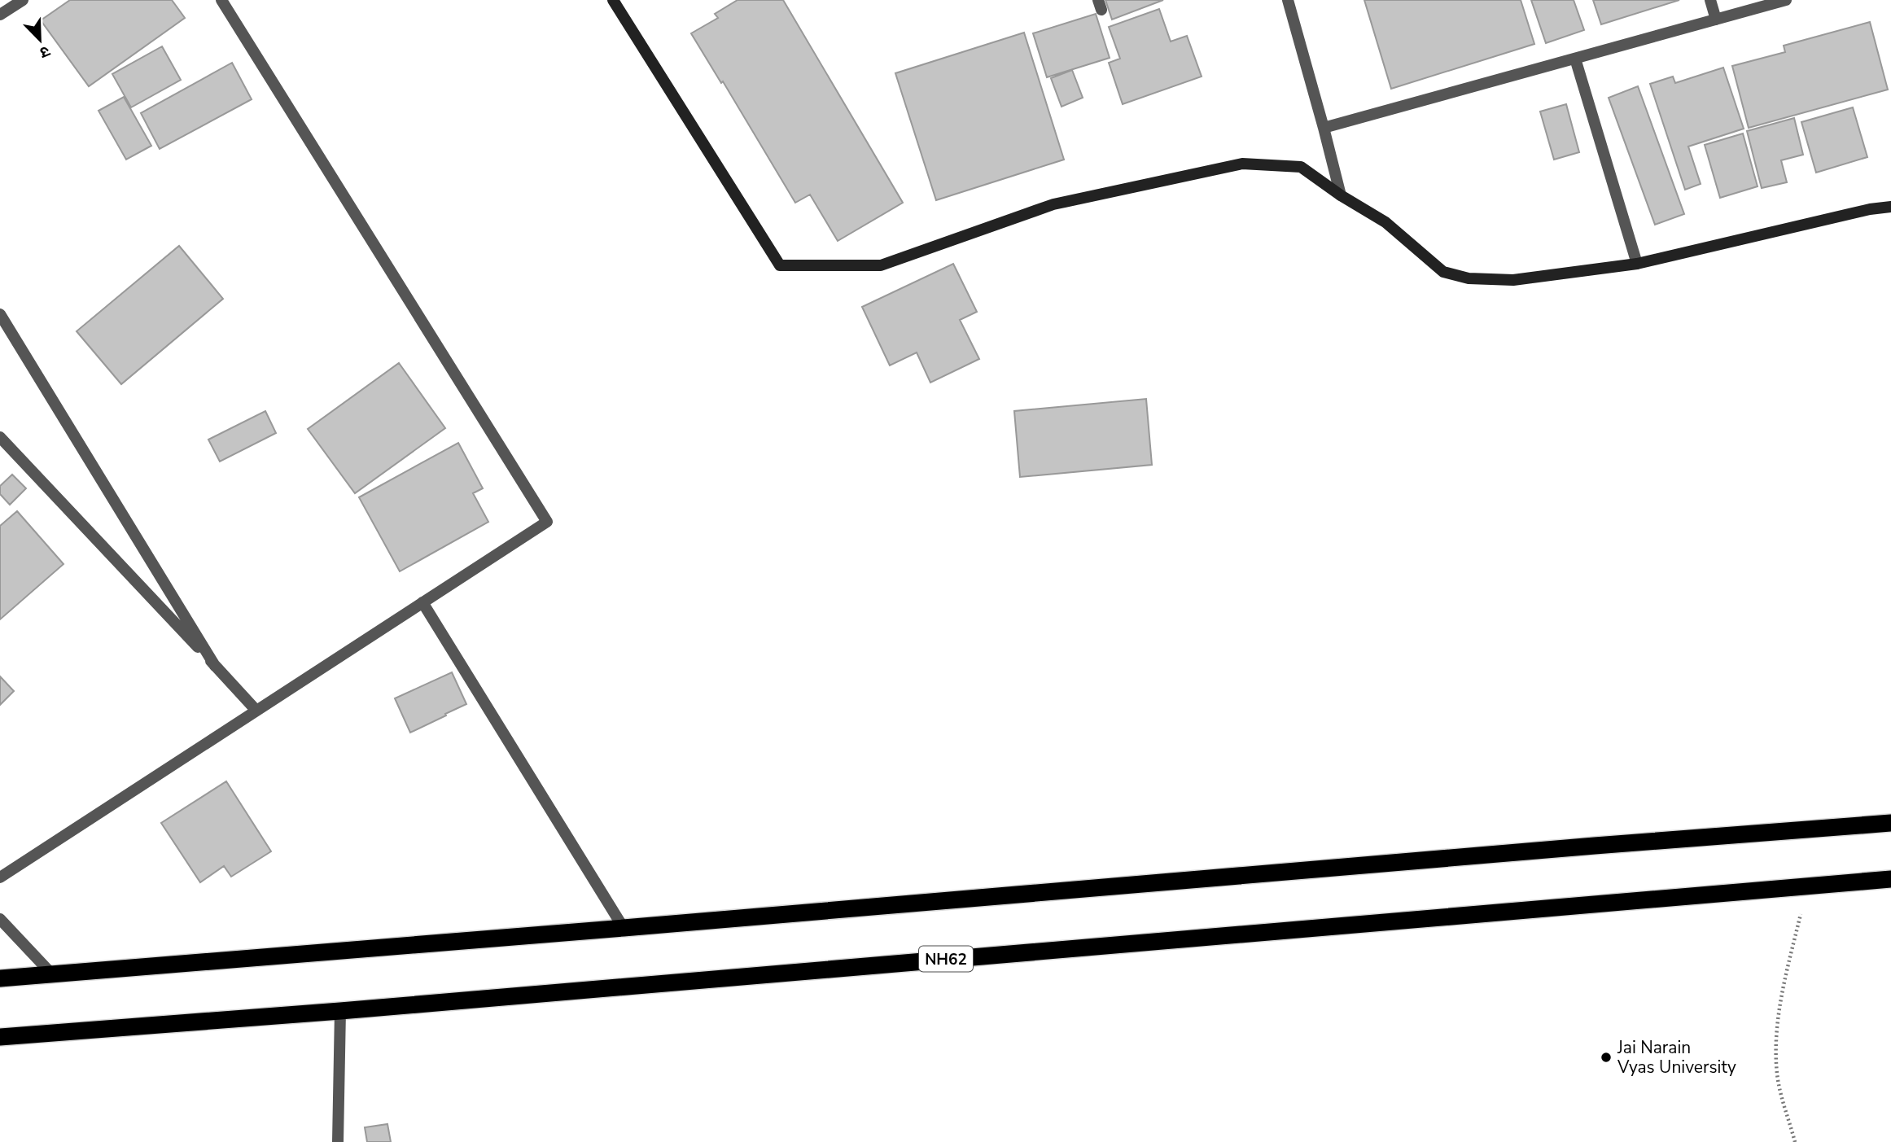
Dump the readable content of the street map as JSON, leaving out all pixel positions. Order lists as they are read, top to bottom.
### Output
{
  "streets": {
    "highway": ["NH62"]
  },
  "places": ["Jai Narain Vyas University"],
  "north": "bottom right"
}
